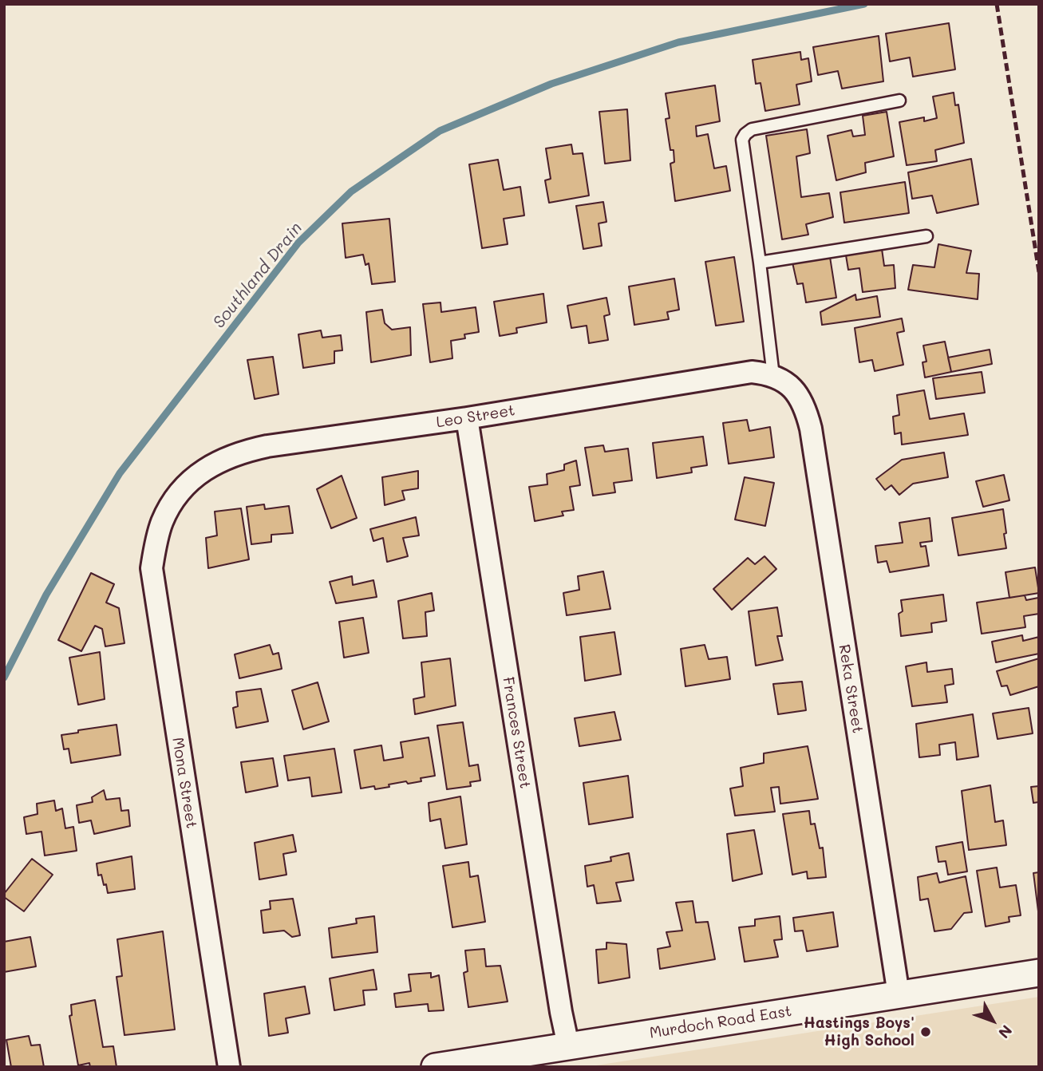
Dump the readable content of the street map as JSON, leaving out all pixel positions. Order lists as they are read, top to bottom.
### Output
{
  "streets": {
    "street": [
      "Leo Street",
      "Reka Street",
      "Frances Street",
      "Mona Street",
      "Murdoch Road East"
    ]
  },
  "crossings": [
    ["Leo Street", "Reka Street"],
    ["Leo Street", "Frances Street"],
    ["Leo Street", "Mona Street"],
    ["Reka Street", "Murdoch Road East"],
    ["Frances Street", "Murdoch Road East"]
  ],
  "water": ["Southland Drain"],
  "places": ["Hastings Boys' High School"],
  "north": "bottom right"
}
